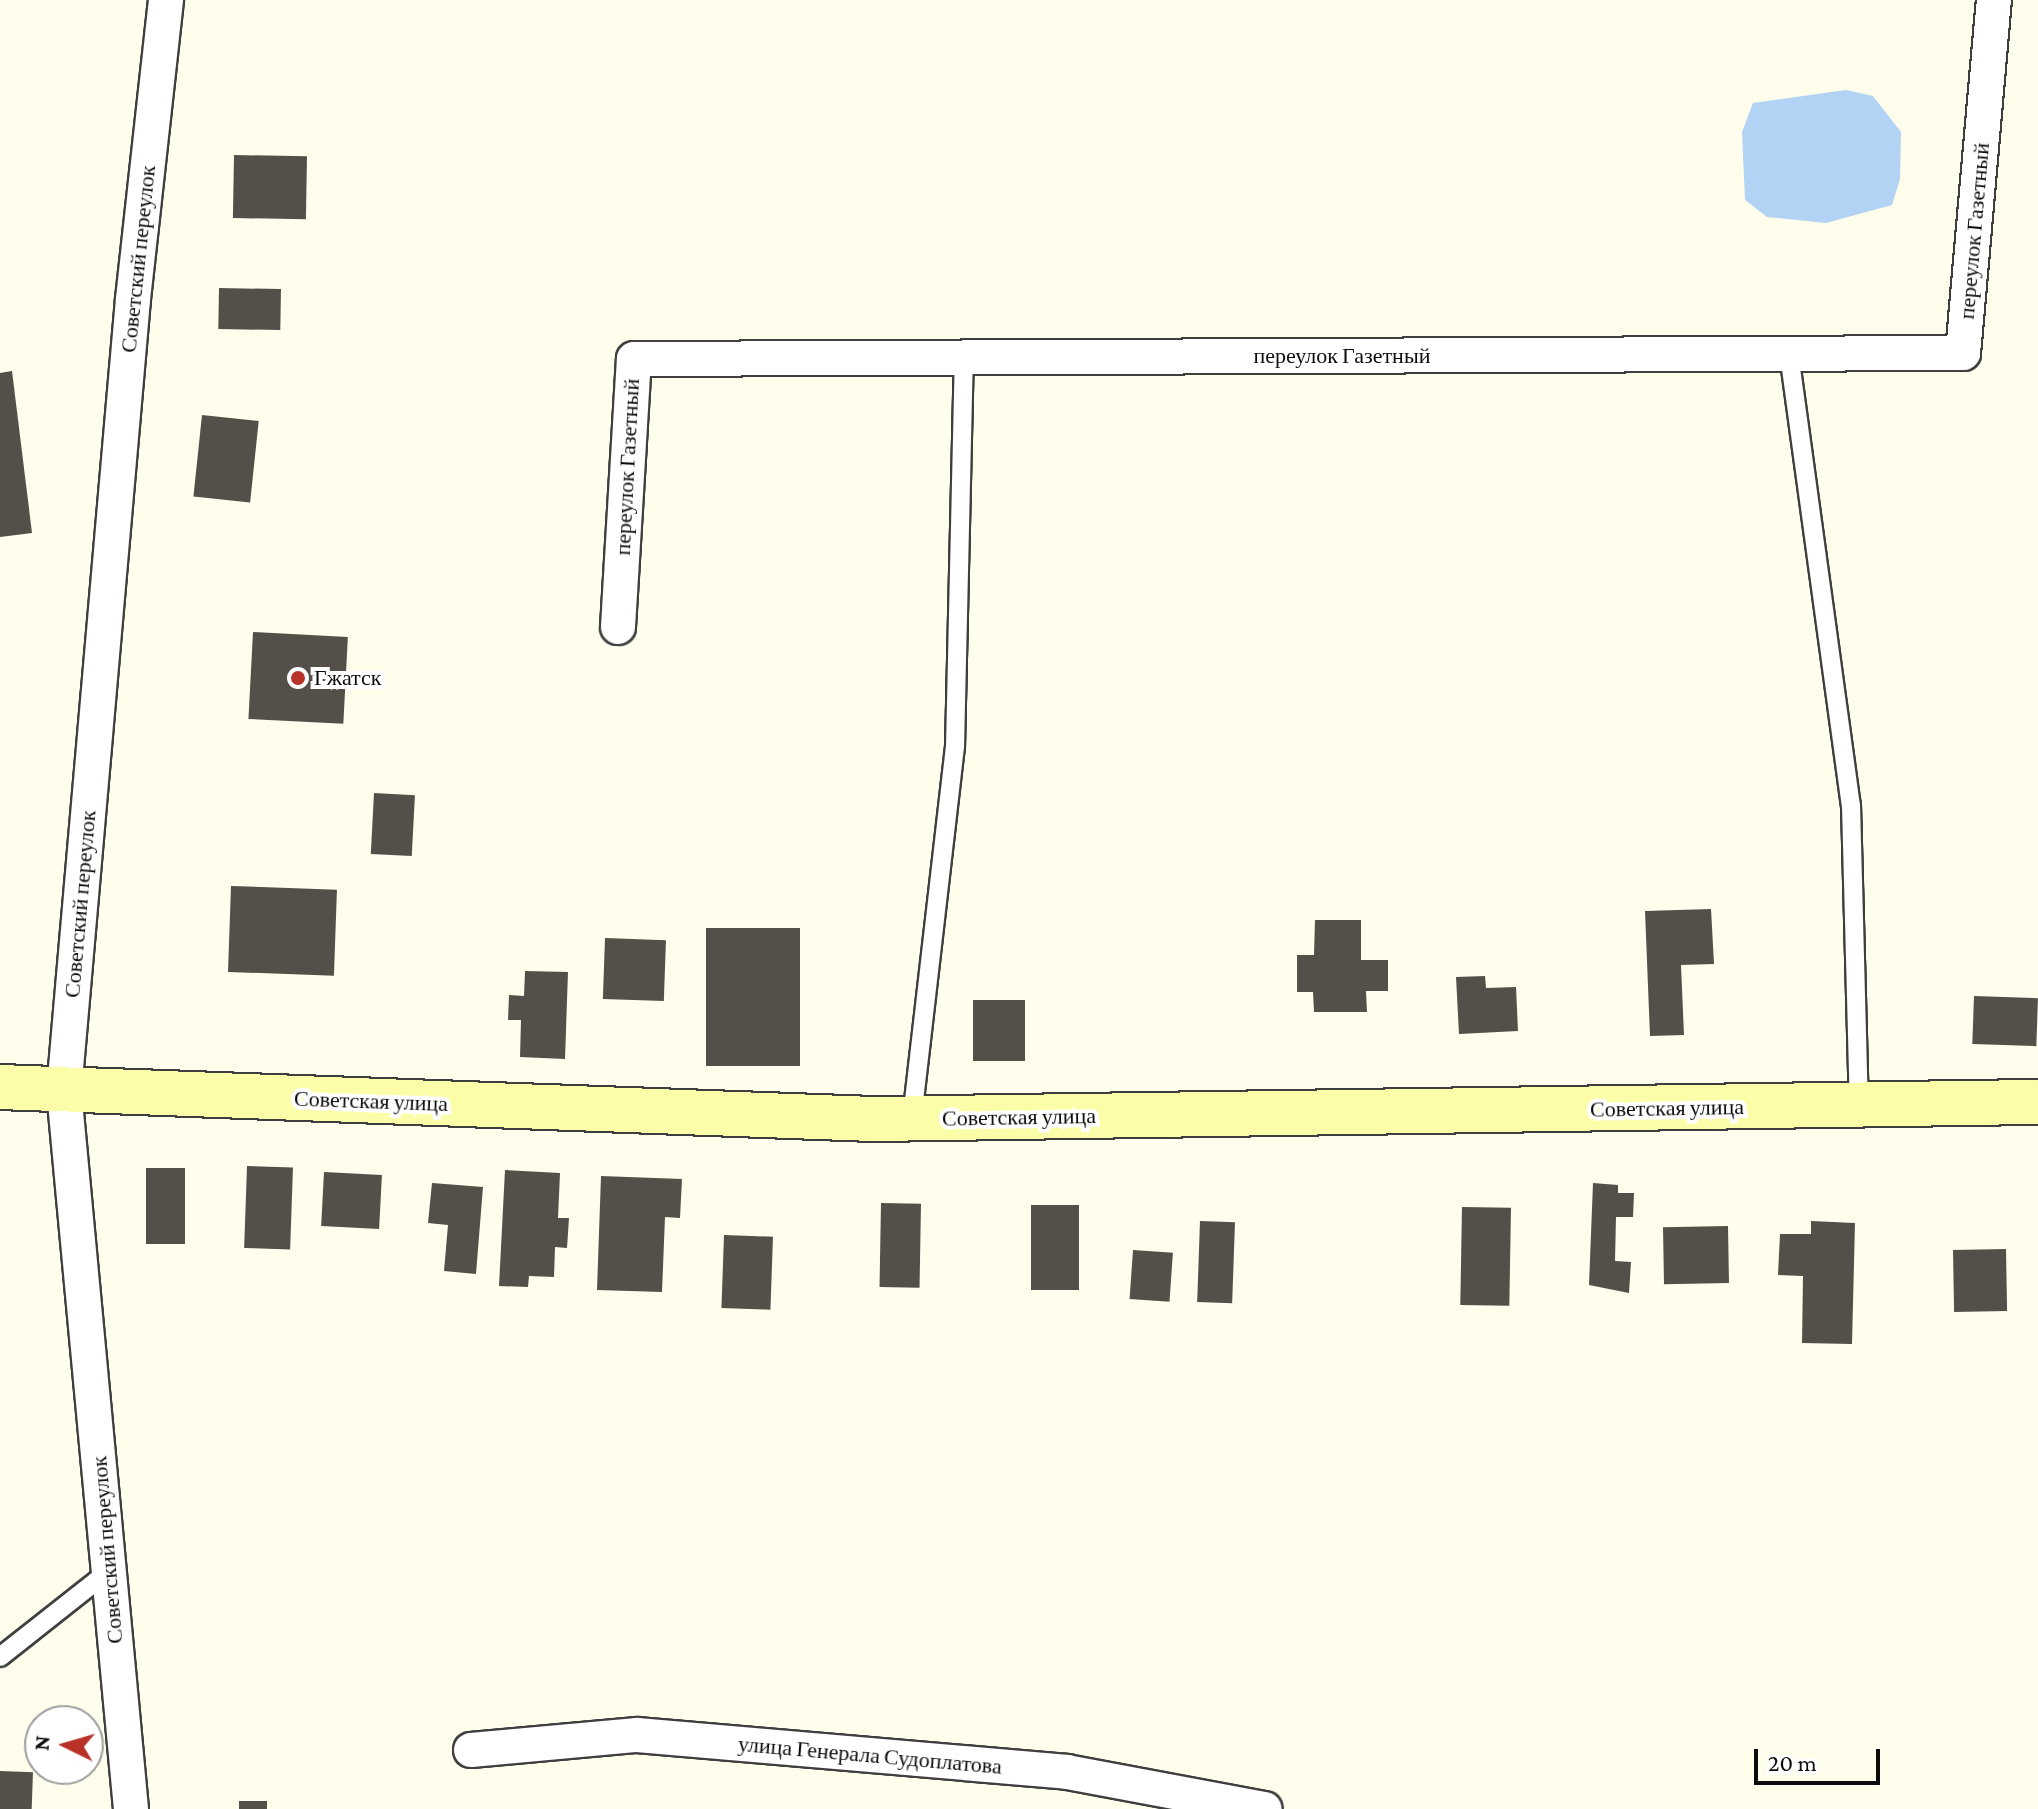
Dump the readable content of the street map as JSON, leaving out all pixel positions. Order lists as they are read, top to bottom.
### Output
{
  "streets": {
    "main road": ["Советская улица"],
    "street": ["переулок Газетный", "Советский переулок", "улица Генерала Судоплатова"]
  },
  "crossings": [
    ["Советский переулок", "Советская улица"]
  ],
  "places": ["Гжатск"],
  "scale_bar": "20 m",
  "north": "left"
}
